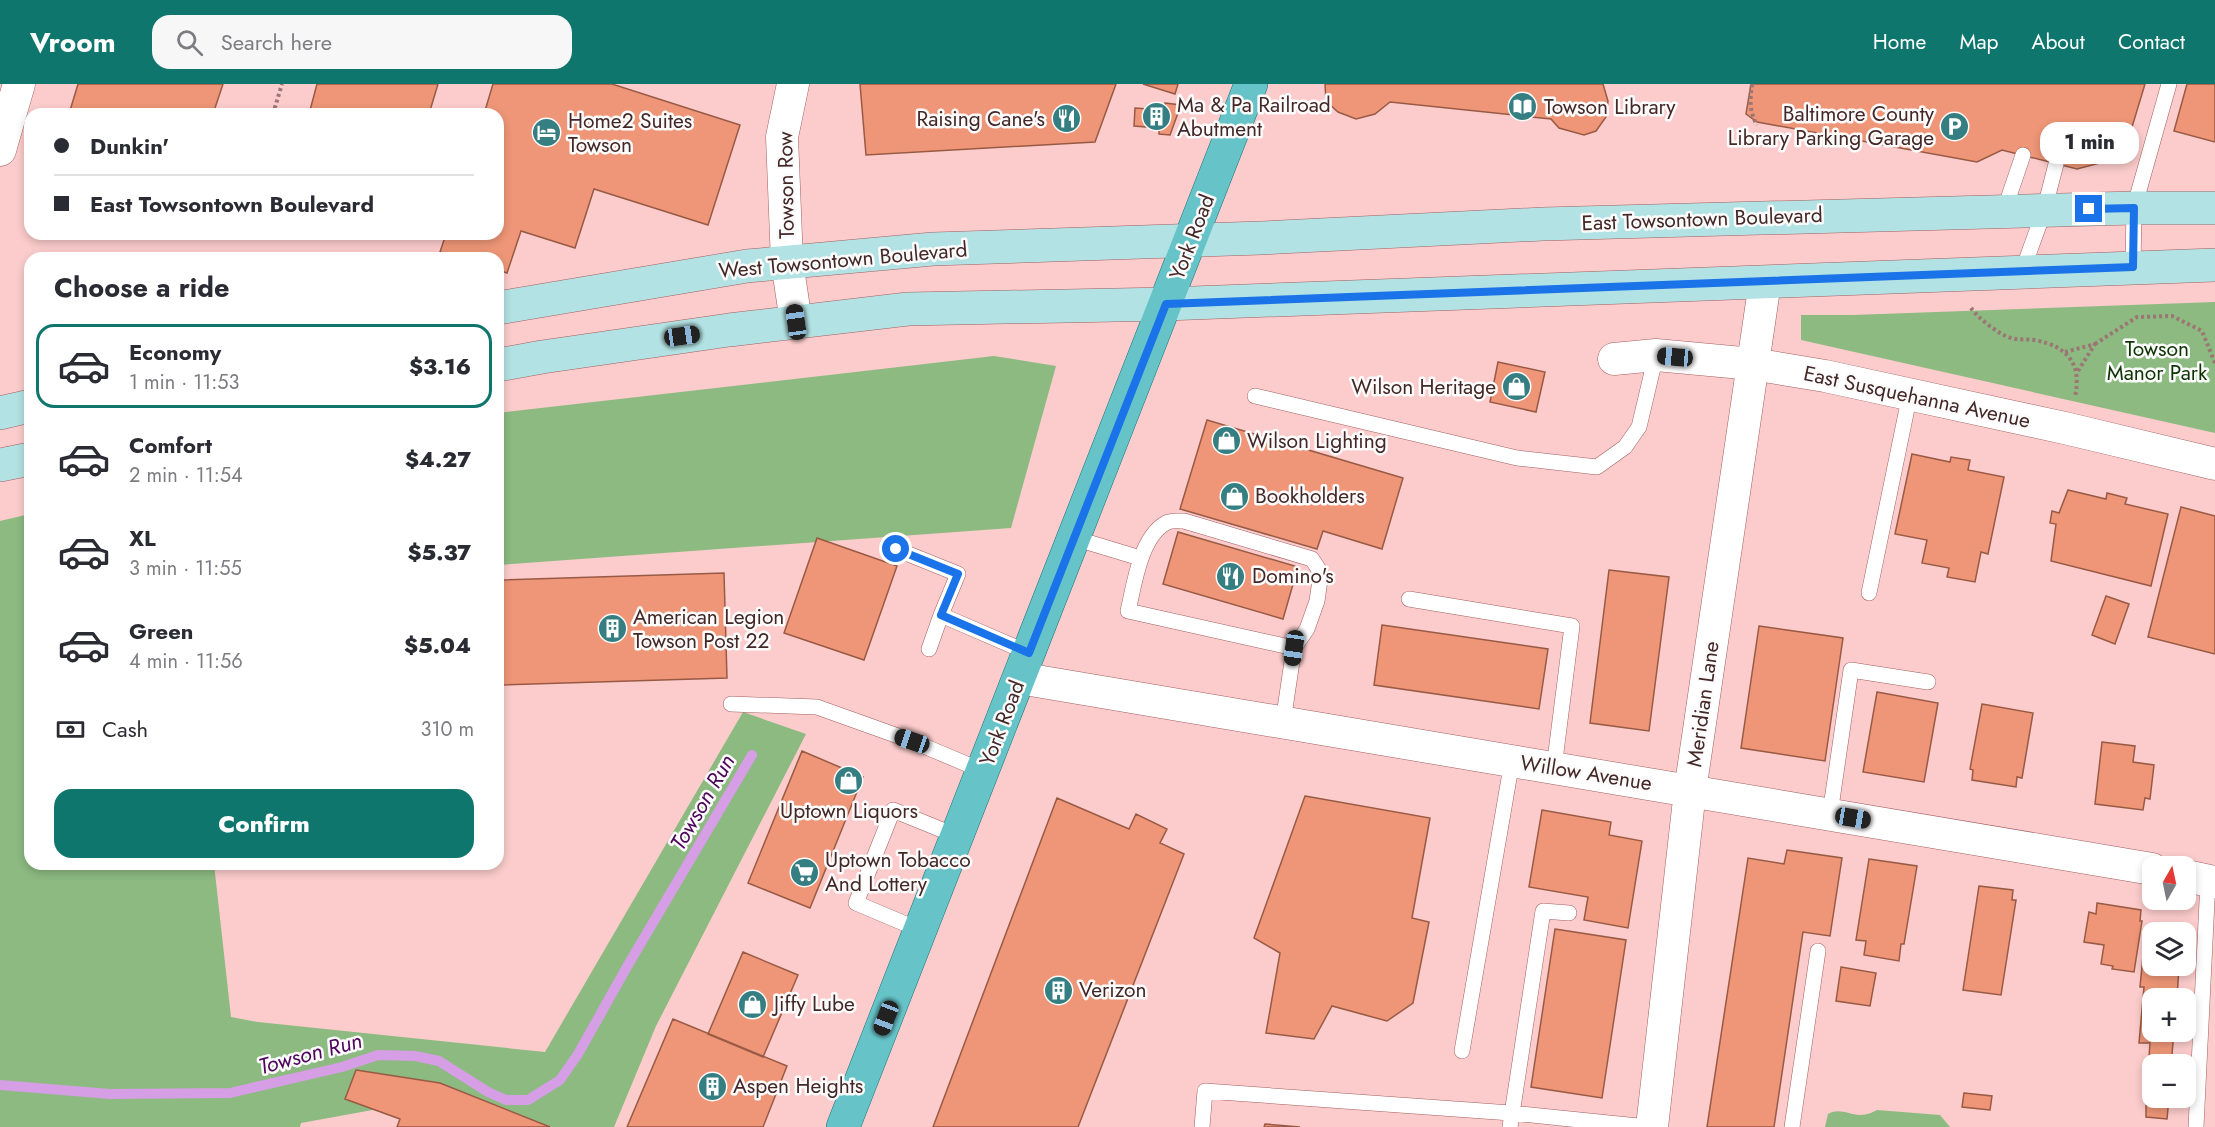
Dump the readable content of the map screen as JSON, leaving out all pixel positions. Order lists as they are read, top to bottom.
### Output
{
  "streets": {
    "main road": ["East Towsontown Boulevard", "York Road", "West Towsontown Boulevard"],
    "street": [
      "Towson Row",
      "East Susquehanna Avenue",
      "Meridian Lane",
      "Willow Avenue"
    ]
  },
  "crossings": [
    ["Towson Row", "West Towsontown Boulevard"],
    ["East Towsontown Boulevard", "York Road"],
    ["East Towsontown Boulevard", "West Towsontown Boulevard"],
    ["York Road", "West Towsontown Boulevard"],
    ["York Road", "Willow Avenue"],
    ["East Susquehanna Avenue", "Meridian Lane"],
    ["Meridian Lane", "Willow Avenue"]
  ],
  "water": ["Towson Run"],
  "parks": ["Towson Manor Park"],
  "places": {
    "library": ["Towson Library"],
    "building": [
      "Ma & Pa Railroad Abutment",
      "American Legion Towson Post 22",
      "Verizon",
      "Aspen Heights"
    ],
    "restaurant": ["Raising Cane's", "Domino's"],
    "parking": ["Baltimore County Library Parking Garage"],
    "hotel": ["Home2 Suites Towson"],
    "shop": [
      "Wilson Heritage",
      "Wilson Lighting",
      "Bookholders",
      "Uptown Liquors",
      "Jiffy Lube"
    ],
    "supermarket": ["Uptown Tobacco And Lottery"]
  },
  "north": "top",
  "page": {
    "header": "Vroom",
    "search": "Search here",
    "nav": [
      "Home",
      "Map",
      "About",
      "Contact"
    ],
    "banner": ["Dunkin'", "East Towsontown Boulevard"],
    "bubble": "1 min",
    "heading": "Choose a ride",
    "list": [
      {
        "name": "Economy",
        "note": "1 min · 11:53",
        "value": "$3.16"
      },
      {
        "name": "Comfort",
        "note": "2 min · 11:54",
        "value": "$4.27"
      },
      {
        "name": "XL",
        "note": "3 min · 11:55",
        "value": "$5.37"
      },
      {
        "name": "Green",
        "note": "4 min · 11:56",
        "value": "$5.04"
      }
    ],
    "pay": ["Cash", "310 m"],
    "buttons": "Confirm",
    "map_buttons": ["+", "−"]
  }
}
